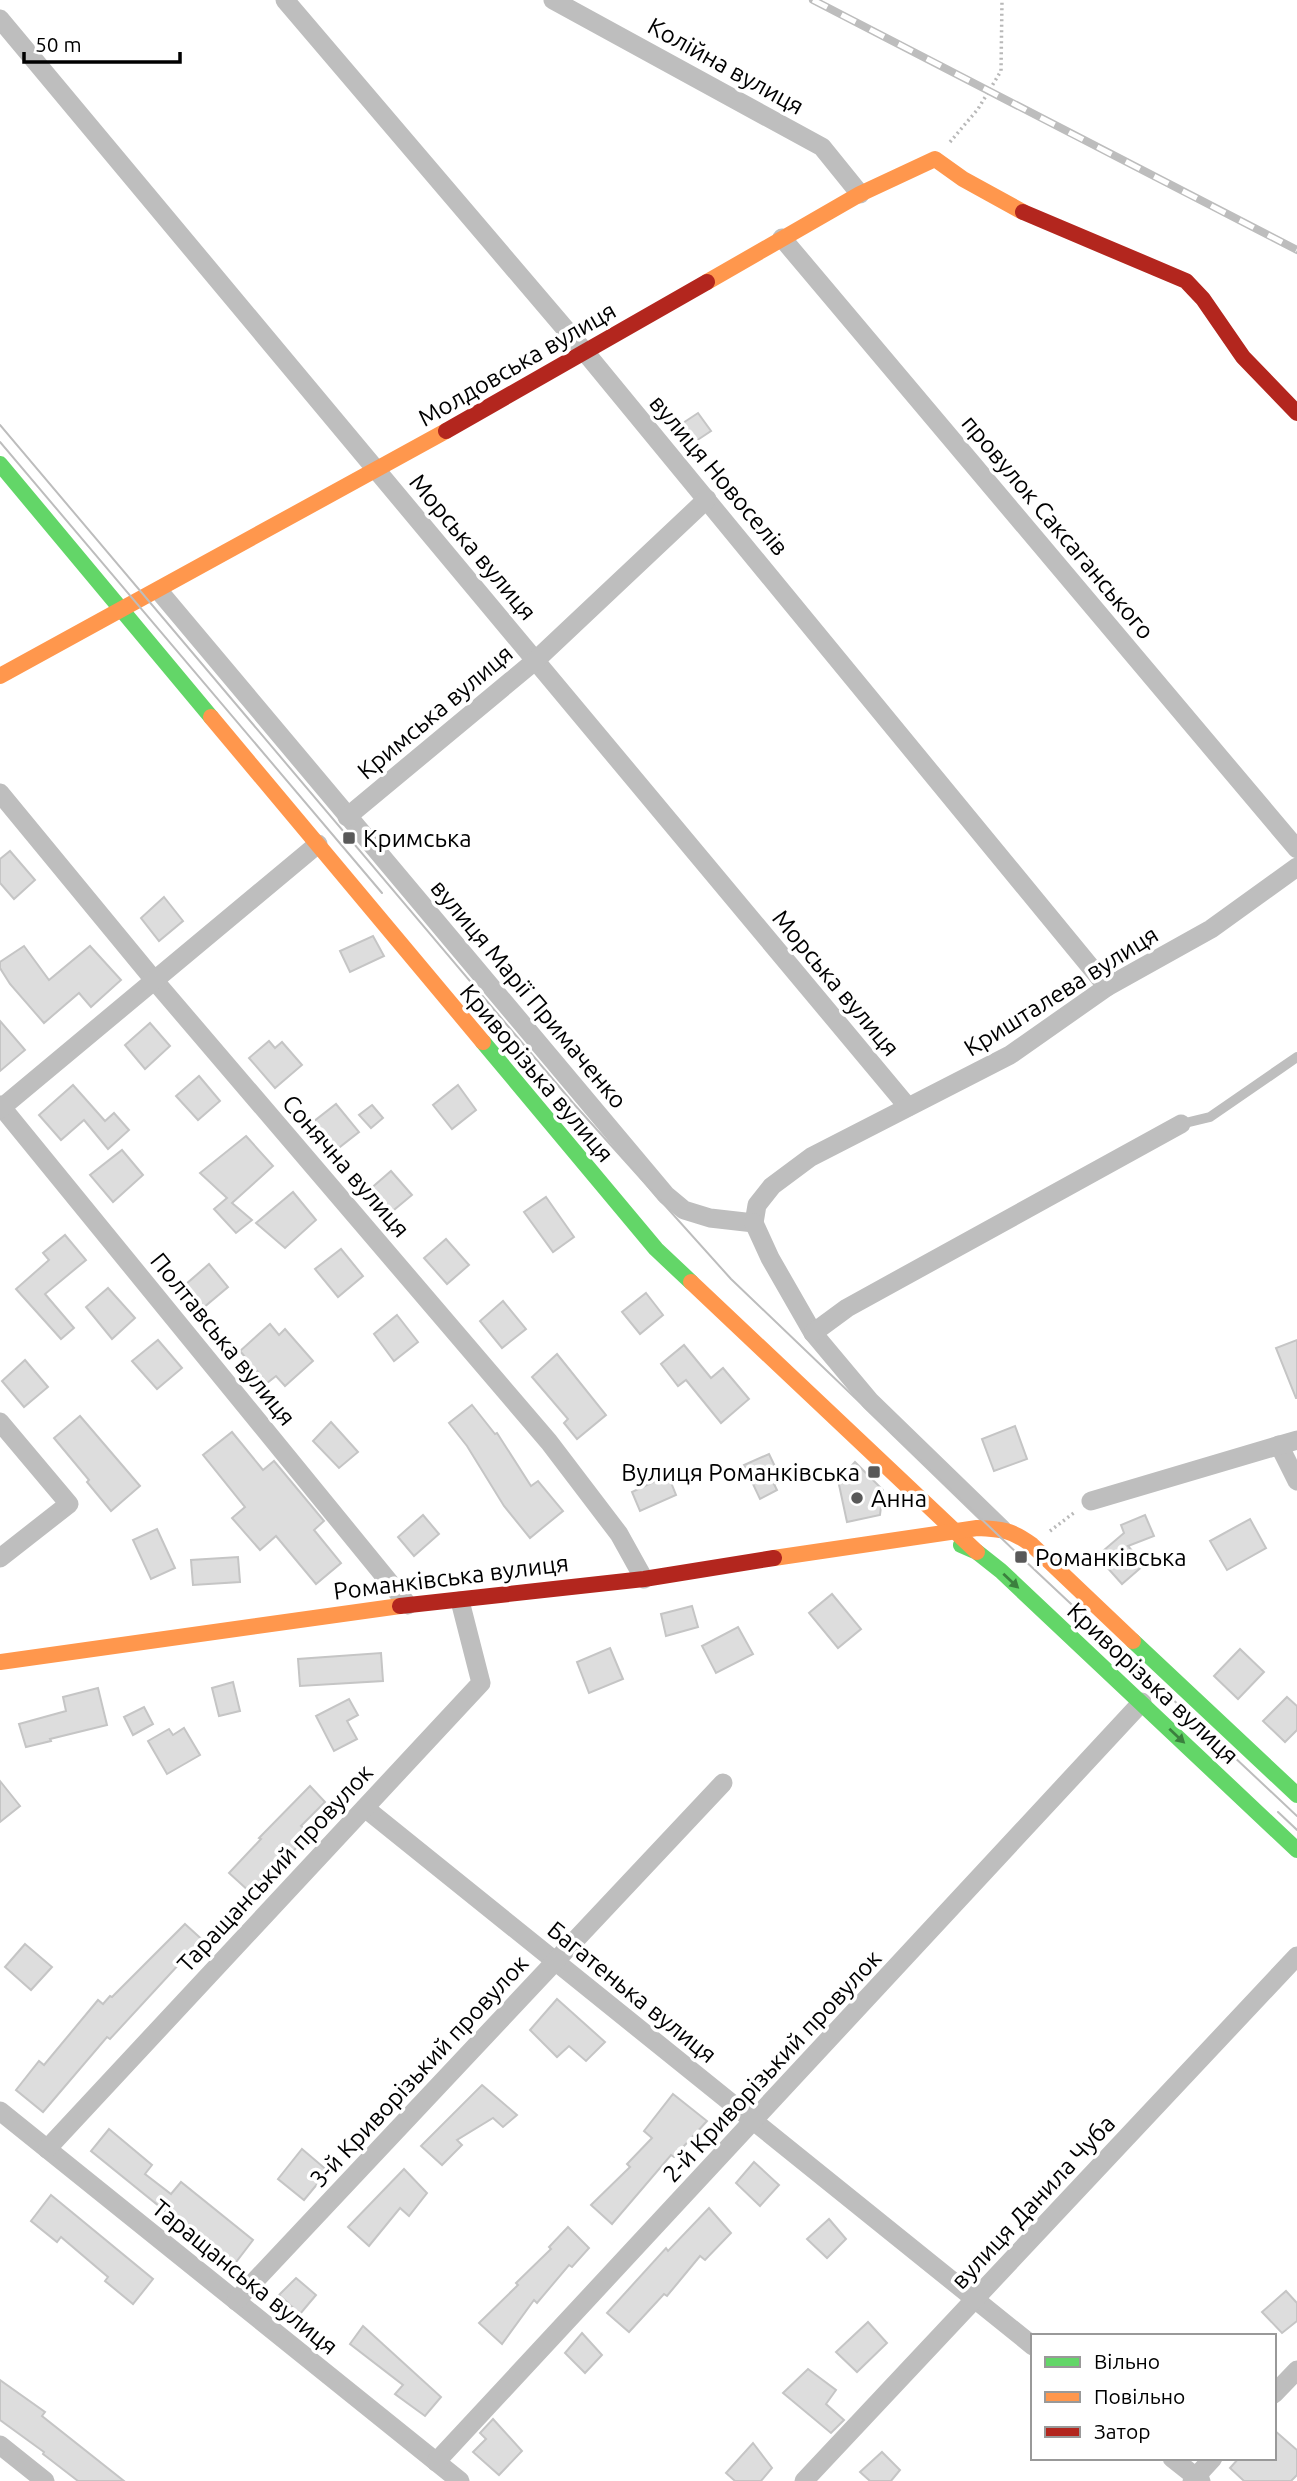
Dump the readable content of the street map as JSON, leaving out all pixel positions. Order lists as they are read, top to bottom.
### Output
{
  "streets": {
    "street": [
      "Колійна вулиця",
      "Молдовська вулиця",
      "вулиця Новоселів",
      "провулок Саксаганського",
      "Морська вулиця",
      "Кримська вулиця",
      "Кришталева вулиця",
      "вулиця Марії Примаченко",
      "Криворізька вулиця",
      "Сонячна вулиця",
      "Полтавська вулиця",
      "Романківська вулиця",
      "Таращанський провулок",
      "Багатенька вулиця",
      "2-й Криворізький провулок",
      "3-й Криворізький провулок",
      "вулиця Данила Чуба",
      "Таращанська вулиця"
    ]
  },
  "crossings": [
    ["Колійна вулиця", "Молдовська вулиця"],
    ["Молдовська вулиця", "вулиця Новоселів"],
    ["Молдовська вулиця", "провулок Саксаганського"],
    ["Молдовська вулиця", "Морська вулиця"],
    ["Молдовська вулиця", "вулиця Марії Примаченко"],
    ["Молдовська вулиця", "Криворізька вулиця"],
    ["вулиця Новоселів", "Кримська вулиця"],
    ["вулиця Новоселів", "Кришталева вулиця"],
    ["Морська вулиця", "Кримська вулиця"],
    ["Морська вулиця", "Кришталева вулиця"],
    ["Кримська вулиця", "вулиця Марії Примаченко"],
    ["Кришталева вулиця", "вулиця Марії Примаченко"],
    ["Криворізька вулиця", "Романківська вулиця"],
    ["Криворізька вулиця", "2-й Криворізький провулок"],
    ["Сонячна вулиця", "Романківська вулиця"],
    ["Полтавська вулиця", "Романківська вулиця"],
    ["Романківська вулиця", "Таращанський провулок"],
    ["Таращанський провулок", "Багатенька вулиця"],
    ["Таращанський провулок", "Таращанська вулиця"],
    ["Багатенька вулиця", "2-й Криворізький провулок"],
    ["Багатенька вулиця", "3-й Криворізький провулок"],
    ["Багатенька вулиця", "вулиця Данила Чуба"],
    ["2-й Криворізький провулок", "Таращанська вулиця"],
    ["3-й Криворізький провулок", "Таращанська вулиця"]
  ],
  "places": {
    "transit": ["Кримська", "Вулиця Романківська", "Романківська"],
    "other": ["Анна"]
  },
  "legend": ["Вільно", "Повільно", "Затор"],
  "scale_bar": "50 m"
}
